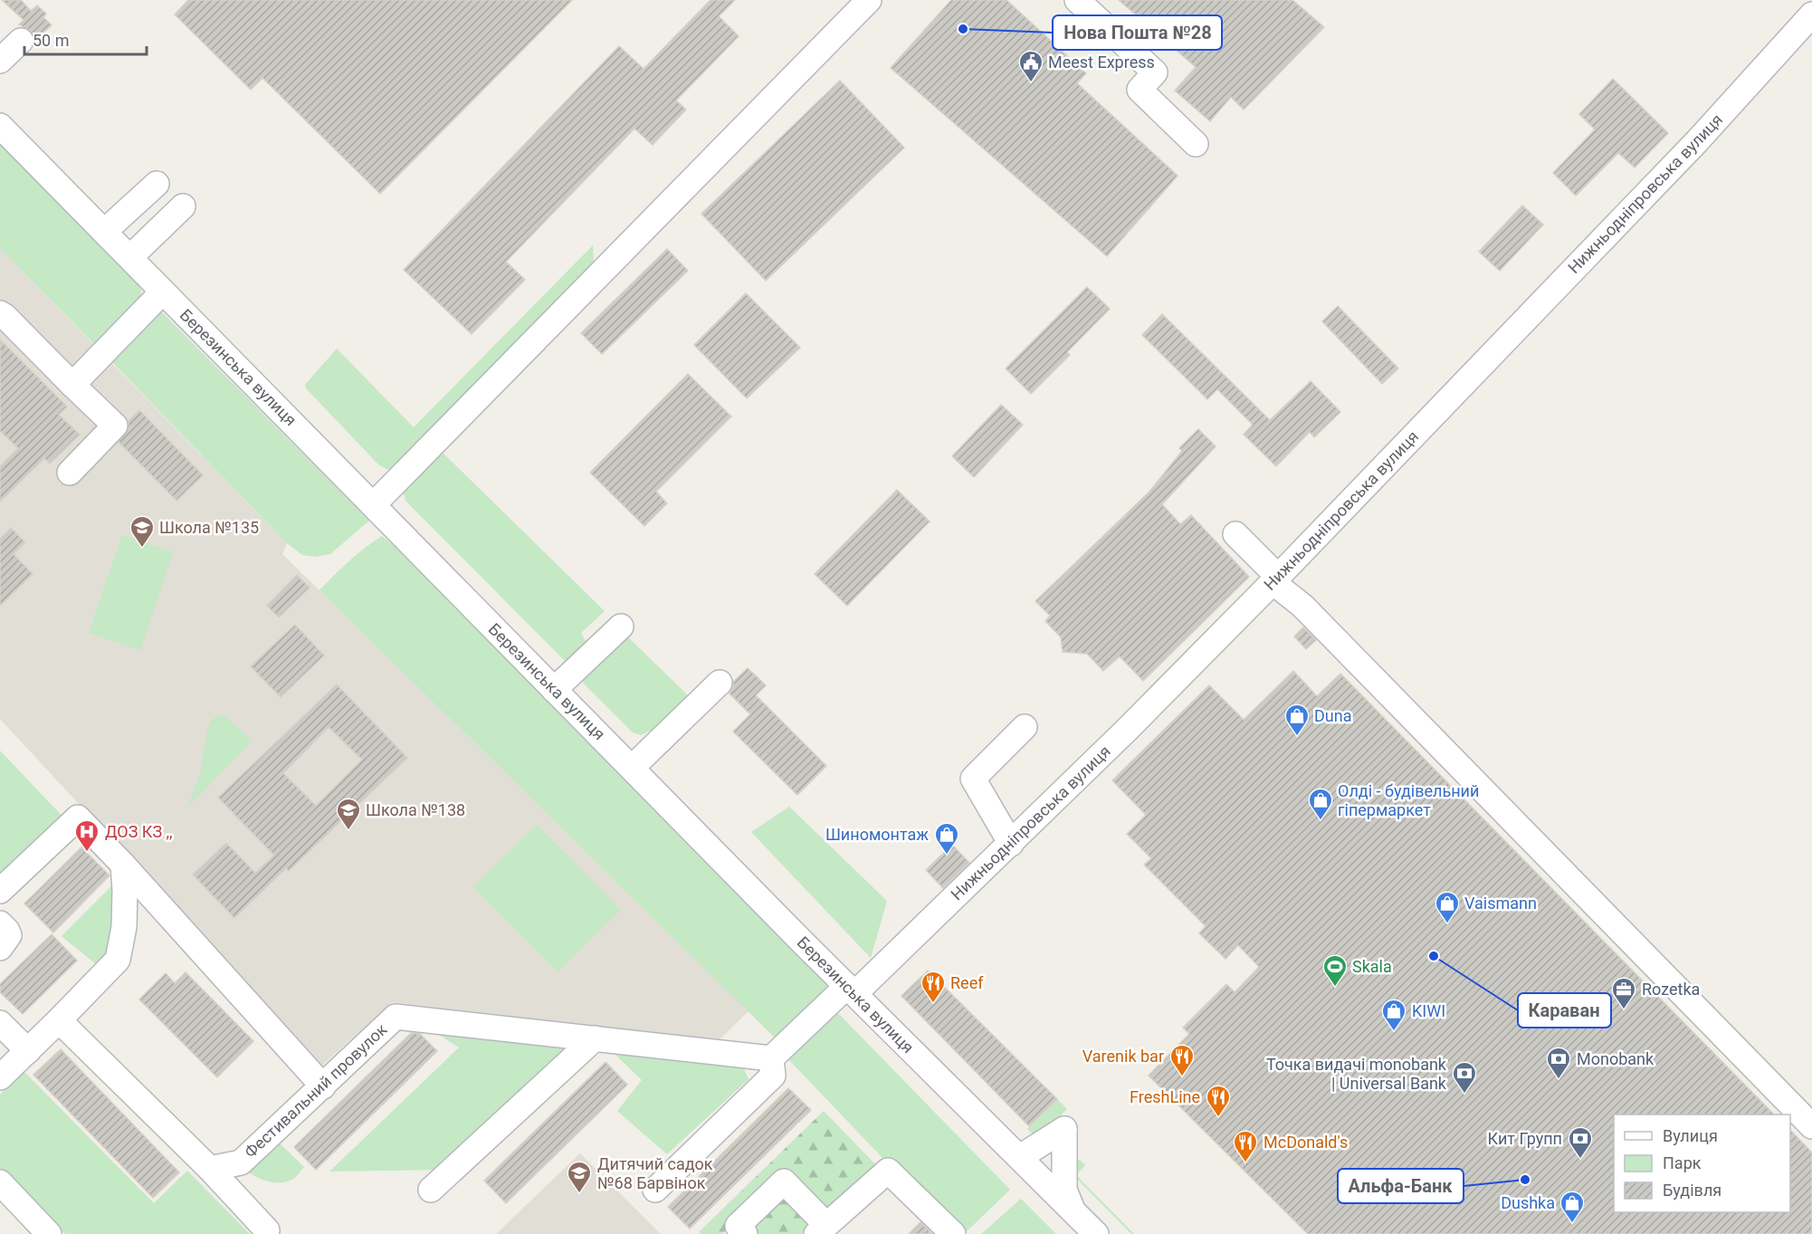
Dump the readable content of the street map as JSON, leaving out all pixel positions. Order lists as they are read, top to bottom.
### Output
{
  "streets": {
    "street": ["Нижньодніпровська вулиця", "Березинська вулиця", "Фестивальний провулок"]
  },
  "crossings": [
    ["Нижньодніпровська вулиця", "Березинська вулиця"]
  ],
  "places": {
    "other": ["Нова Пошта №28", "Караван", "Альфа-Банк"],
    "public building": ["Meest Express"],
    "school or university": ["Школа №135", "Школа №138", "Дитячий садок №68 Барвінок"],
    "shop": [
      "Duna",
      "Олді - будівельний гіпермаркет",
      "Шиномонтаж",
      "Vaismann",
      "KIWI",
      "Dushka"
    ],
    "hospital": ["ДОЗ КЗ ,,"],
    "sports": ["Skala"],
    "restaurant": [
      "Reef",
      "Varenik bar",
      "FreshLine",
      "McDonald's"
    ],
    "office": ["Rozetka"],
    "bank": ["Monobank", "Точка видачі monobank | Universal Bank", "Кит Групп"]
  },
  "legend": ["Вулиця", "Парк", "Будівля"],
  "scale_bar": "50 m"
}
